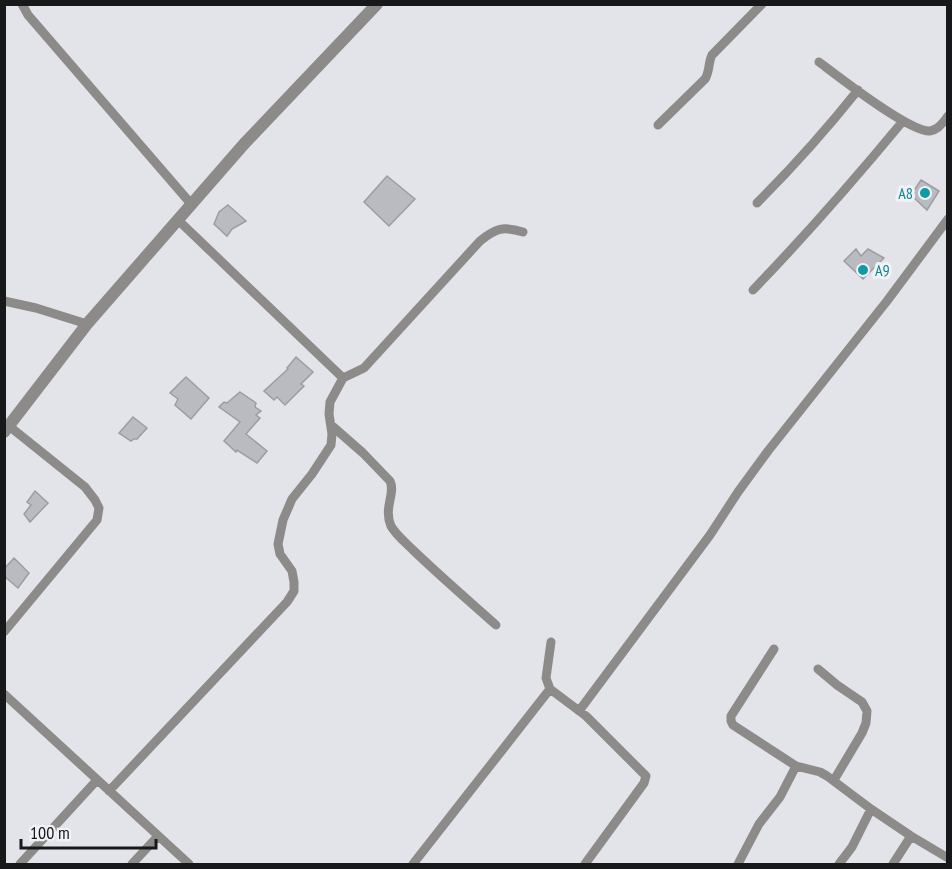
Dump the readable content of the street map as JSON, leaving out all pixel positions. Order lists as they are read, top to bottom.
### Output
{
  "places": ["A8", "A9"],
  "scale_bar": "100 m"
}
